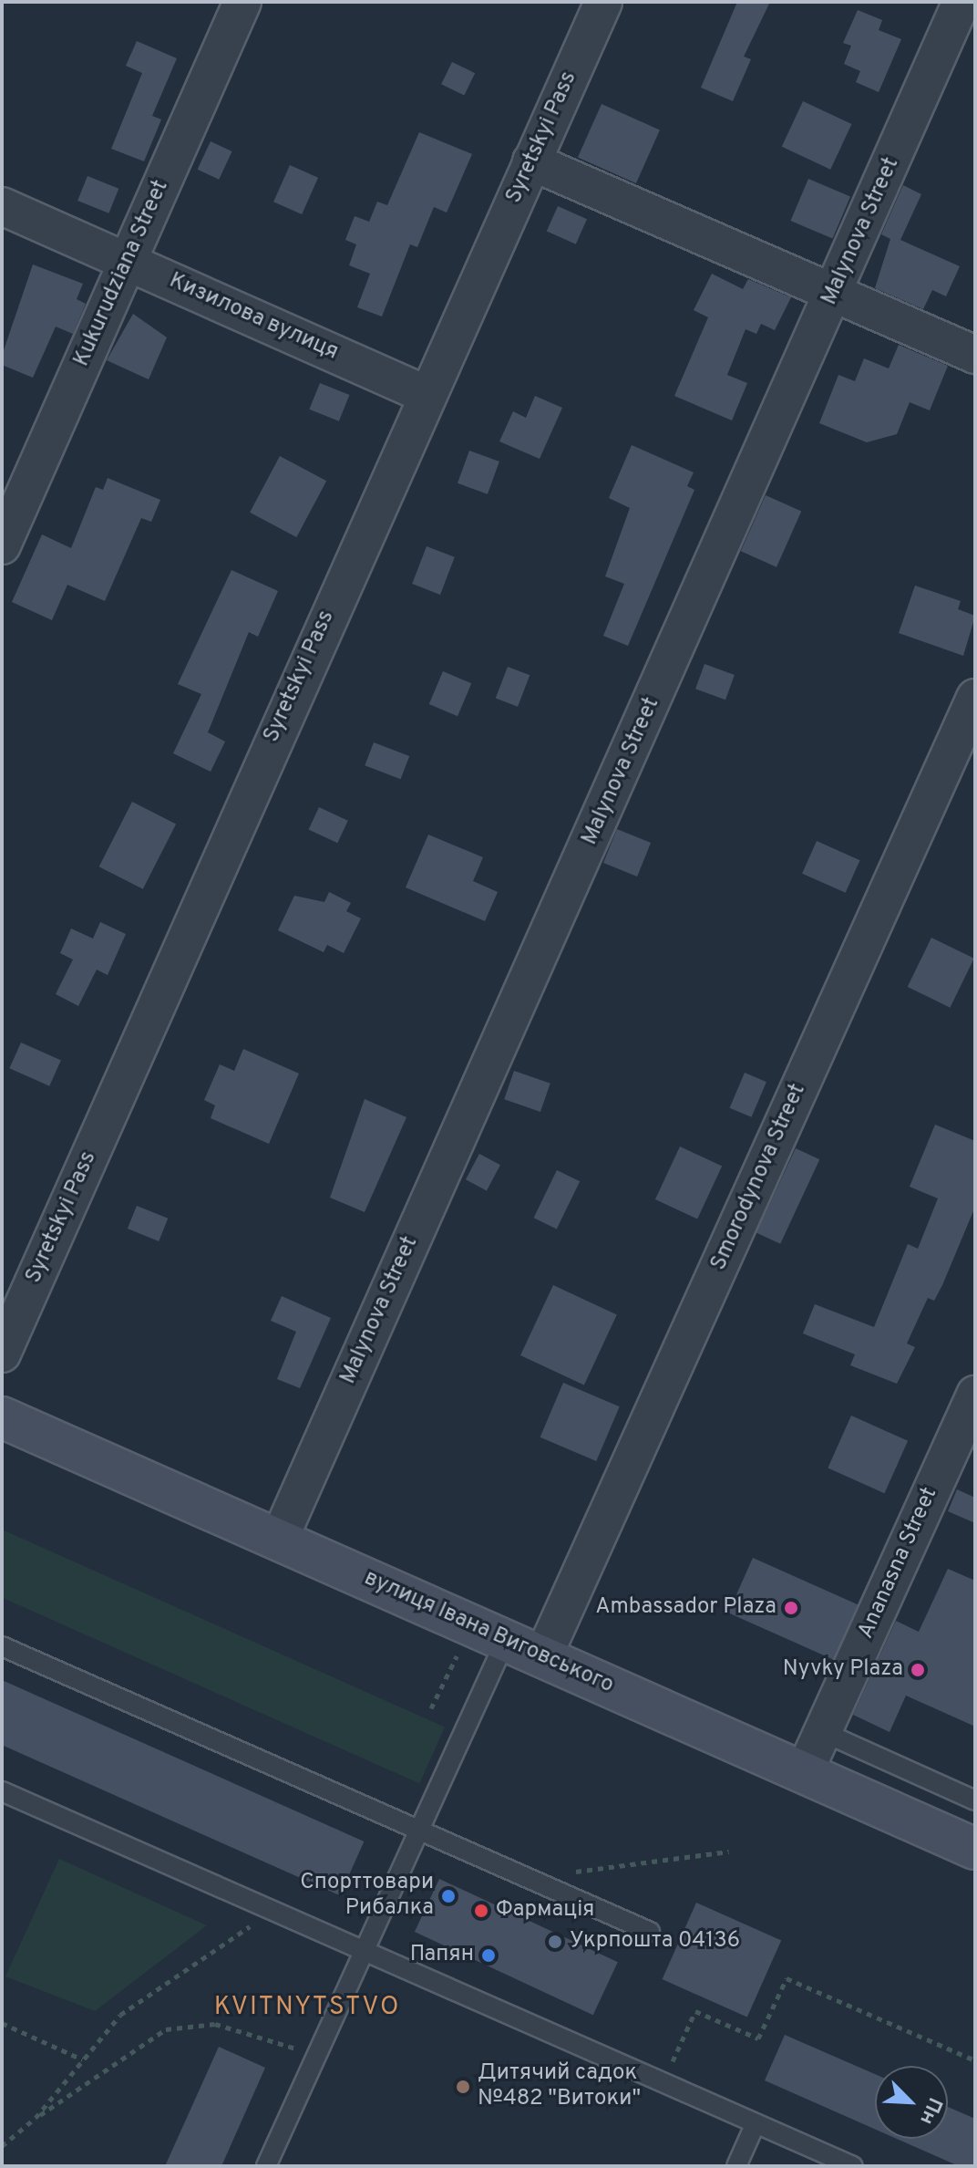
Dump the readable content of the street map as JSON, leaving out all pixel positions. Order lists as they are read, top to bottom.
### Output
{
  "streets": {
    "main road": ["вулиця Івана Виговського"],
    "street": [
      "Syretskyi Pass",
      "Malynova Street",
      "Kukurudziana Street",
      "Кизилова вулиця",
      "Smorodynova Street",
      "Ananasna Street"
    ]
  },
  "crossings": [
    ["Syretskyi Pass", "Кизилова вулиця"],
    ["Malynova Street", "вулиця Івана Виговського"],
    ["Kukurudziana Street", "Кизилова вулиця"],
    ["Smorodynova Street", "вулиця Івана Виговського"],
    ["Ananasna Street", "вулиця Івана Виговського"]
  ],
  "districts": ["KVITNYTSTVO"],
  "places": [
    "Ambassador Plaza",
    "Nyvky Plaza",
    "Спорттовари Рибалка",
    "Фармація",
    "Укрпошта 04136",
    "Папян",
    "Дитячий садок №482 \"Витоки\""
  ],
  "north": "bottom right"
}
